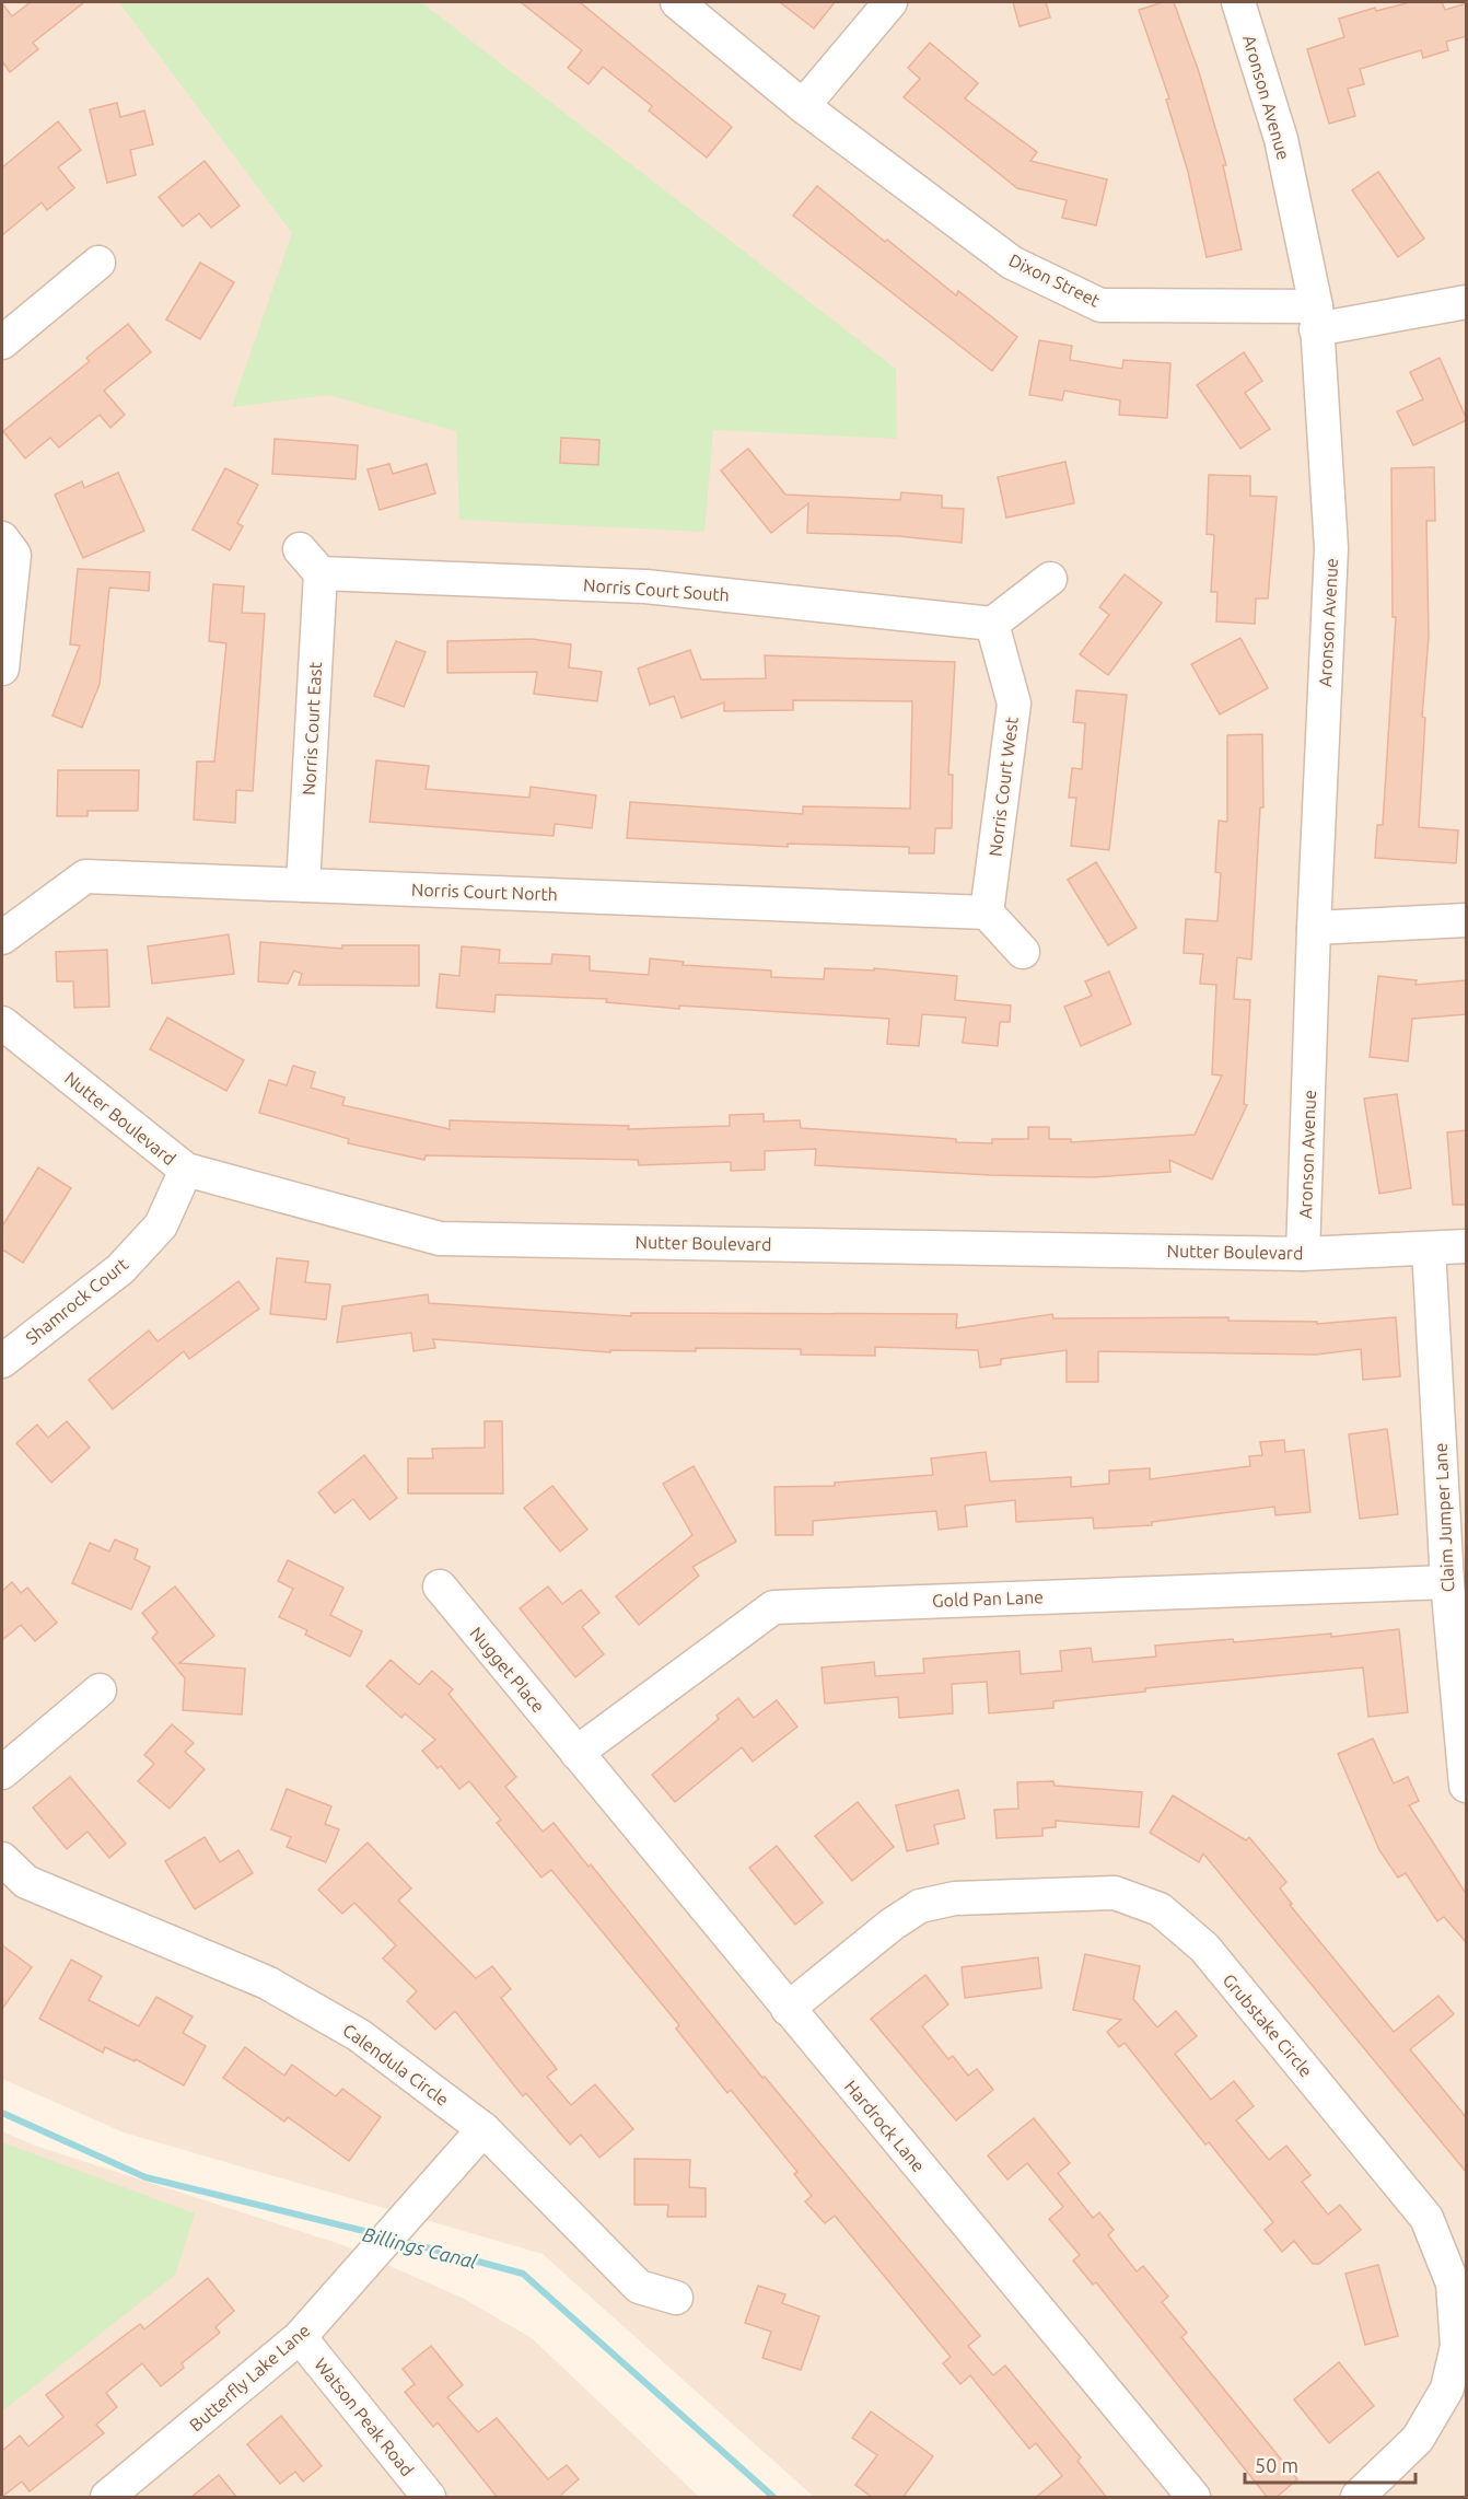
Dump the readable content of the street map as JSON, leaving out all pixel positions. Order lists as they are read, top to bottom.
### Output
{
  "streets": {
    "street": [
      "Aronson Avenue",
      "Dixon Street",
      "Norris Court South",
      "Norris Court East",
      "Norris Court West",
      "Norris Court North",
      "Nutter Boulevard",
      "Shamrock Court",
      "Claim Jumper Lane",
      "Gold Pan Lane",
      "Nugget Place",
      "Grubstake Circle",
      "Calendula Circle",
      "Hardrock Lane",
      "Butterfly Lake Lane",
      "Watson Peak Road"
    ]
  },
  "crossings": [
    ["Aronson Avenue", "Dixon Street"],
    ["Aronson Avenue", "Nutter Boulevard"],
    ["Norris Court South", "Norris Court East"],
    ["Norris Court South", "Norris Court West"],
    ["Norris Court East", "Norris Court North"],
    ["Norris Court West", "Norris Court North"],
    ["Nutter Boulevard", "Shamrock Court"],
    ["Nutter Boulevard", "Claim Jumper Lane"],
    ["Claim Jumper Lane", "Gold Pan Lane"],
    ["Gold Pan Lane", "Nugget Place"],
    ["Gold Pan Lane", "Hardrock Lane"],
    ["Nugget Place", "Hardrock Lane"],
    ["Grubstake Circle", "Hardrock Lane"],
    ["Calendula Circle", "Butterfly Lake Lane"],
    ["Butterfly Lake Lane", "Watson Peak Road"]
  ],
  "water": ["Billings Canal"],
  "scale_bar": "50 m"
}
